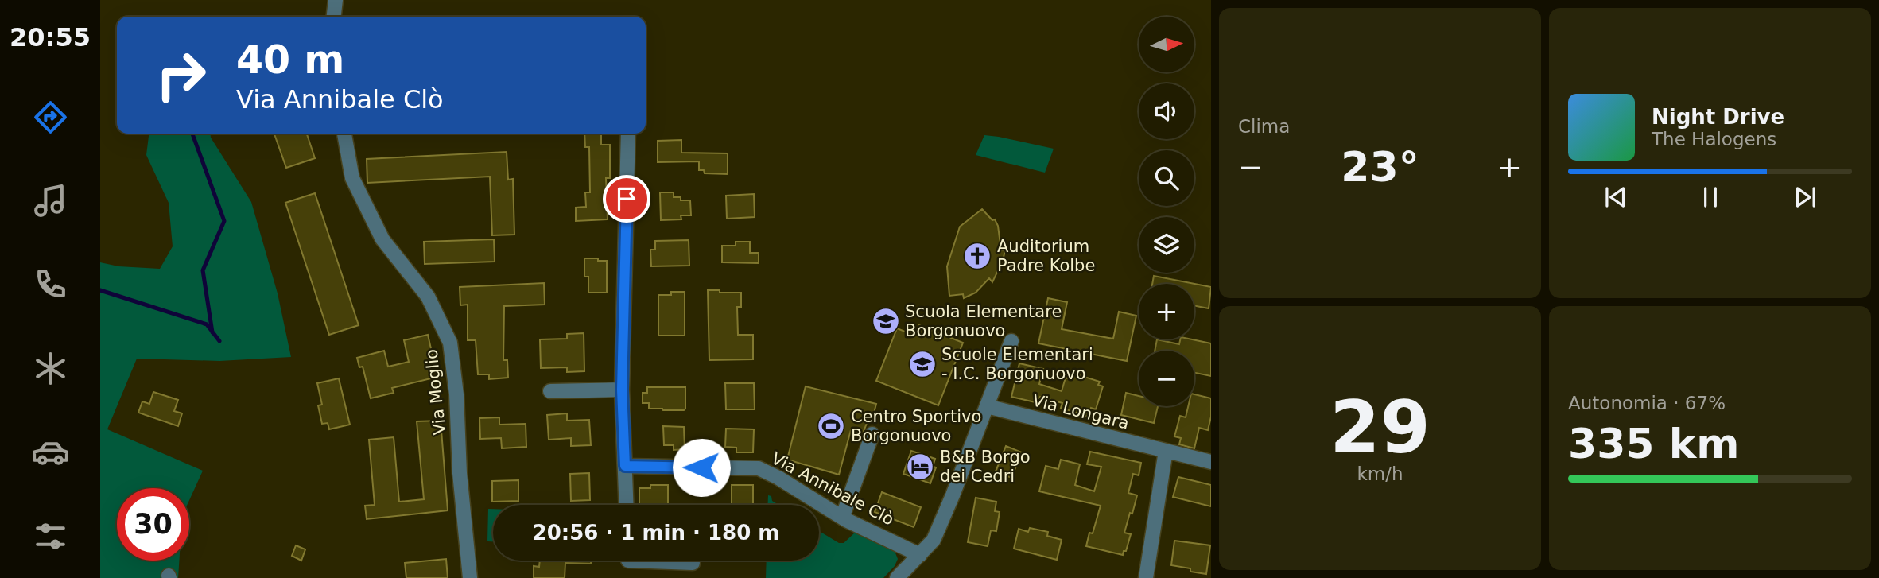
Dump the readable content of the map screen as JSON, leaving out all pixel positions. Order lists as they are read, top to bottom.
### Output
{
  "streets": {
    "street": ["Via Moglio", "Via Longara", "Via Annibale Clò"]
  },
  "places": {
    "church": ["Auditorium Padre Kolbe"],
    "school or university": ["Scuola Elementare Borgonuovo", "Scuole Elementari - I.C. Borgonuovo"],
    "sports": ["Centro Sportivo Borgonuovo"],
    "hotel": ["B&B Borgo dei Cedri"]
  },
  "north": "right",
  "page": {
    "tabs": "20:55",
    "tile": [
      "Clima",
      ["29", "km/h"],
      ["Autonomia · 67%", "335 km"]
    ],
    "map_buttons": ["+", "−"],
    "turn": ["40 m", "Via Annibale Clò"],
    "song": ["Night Drive", "The Halogens"],
    "heat": ["−", "23°", "+"],
    "limit": "30",
    "trip": "20:56 · 1 min · 180 m"
  }
}
